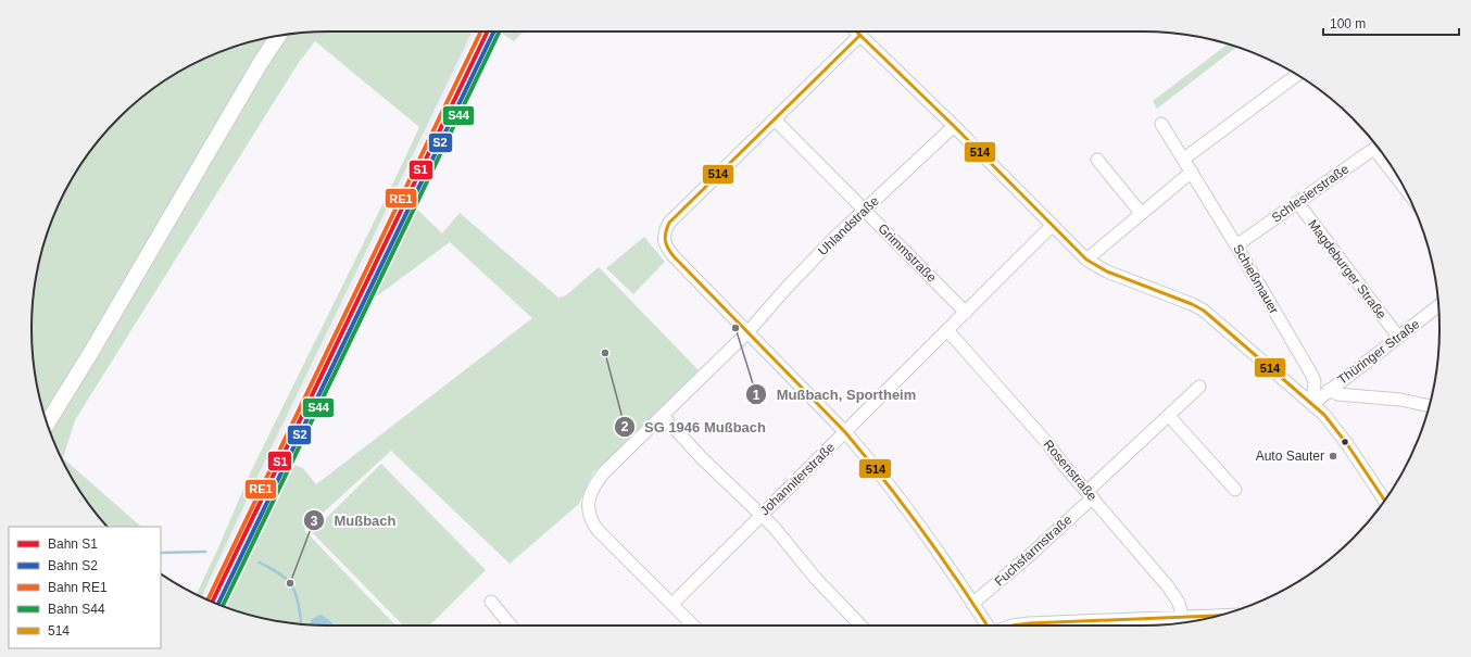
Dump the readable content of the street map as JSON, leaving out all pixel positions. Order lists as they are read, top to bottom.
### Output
{
  "streets": {
    "street": [
      "Schlesierstraße",
      "Uhlandstraße",
      "Grimmstraße",
      "Magdeburger Straße",
      "Schießmauer",
      "Thüringer Straße",
      "Rosenstraße",
      "Johanniterstraße",
      "Fuchsfarmstraße"
    ]
  },
  "crossings": [
    ["Schlesierstraße", "Magdeburger Straße"],
    ["Schlesierstraße", "Schießmauer"],
    ["Uhlandstraße", "Grimmstraße"],
    ["Uhlandstraße", "Johanniterstraße"],
    ["Grimmstraße", "Johanniterstraße"],
    ["Magdeburger Straße", "Thüringer Straße"],
    ["Schießmauer", "Thüringer Straße"],
    ["Rosenstraße", "Johanniterstraße"],
    ["Rosenstraße", "Fuchsfarmstraße"]
  ],
  "places": [
    "Mußbach, Sportheim",
    "SG 1946 Mußbach",
    "Auto Sauter",
    "Mußbach"
  ],
  "lines": [
    "rail line S1",
    "rail line S2",
    "rail line RE1",
    "rail line S44",
    "transit line 514"
  ],
  "legend": [
    "Bahn S1",
    "Bahn S2",
    "Bahn RE1",
    "Bahn S44",
    "514"
  ],
  "scale_bar": "100 m"
}
